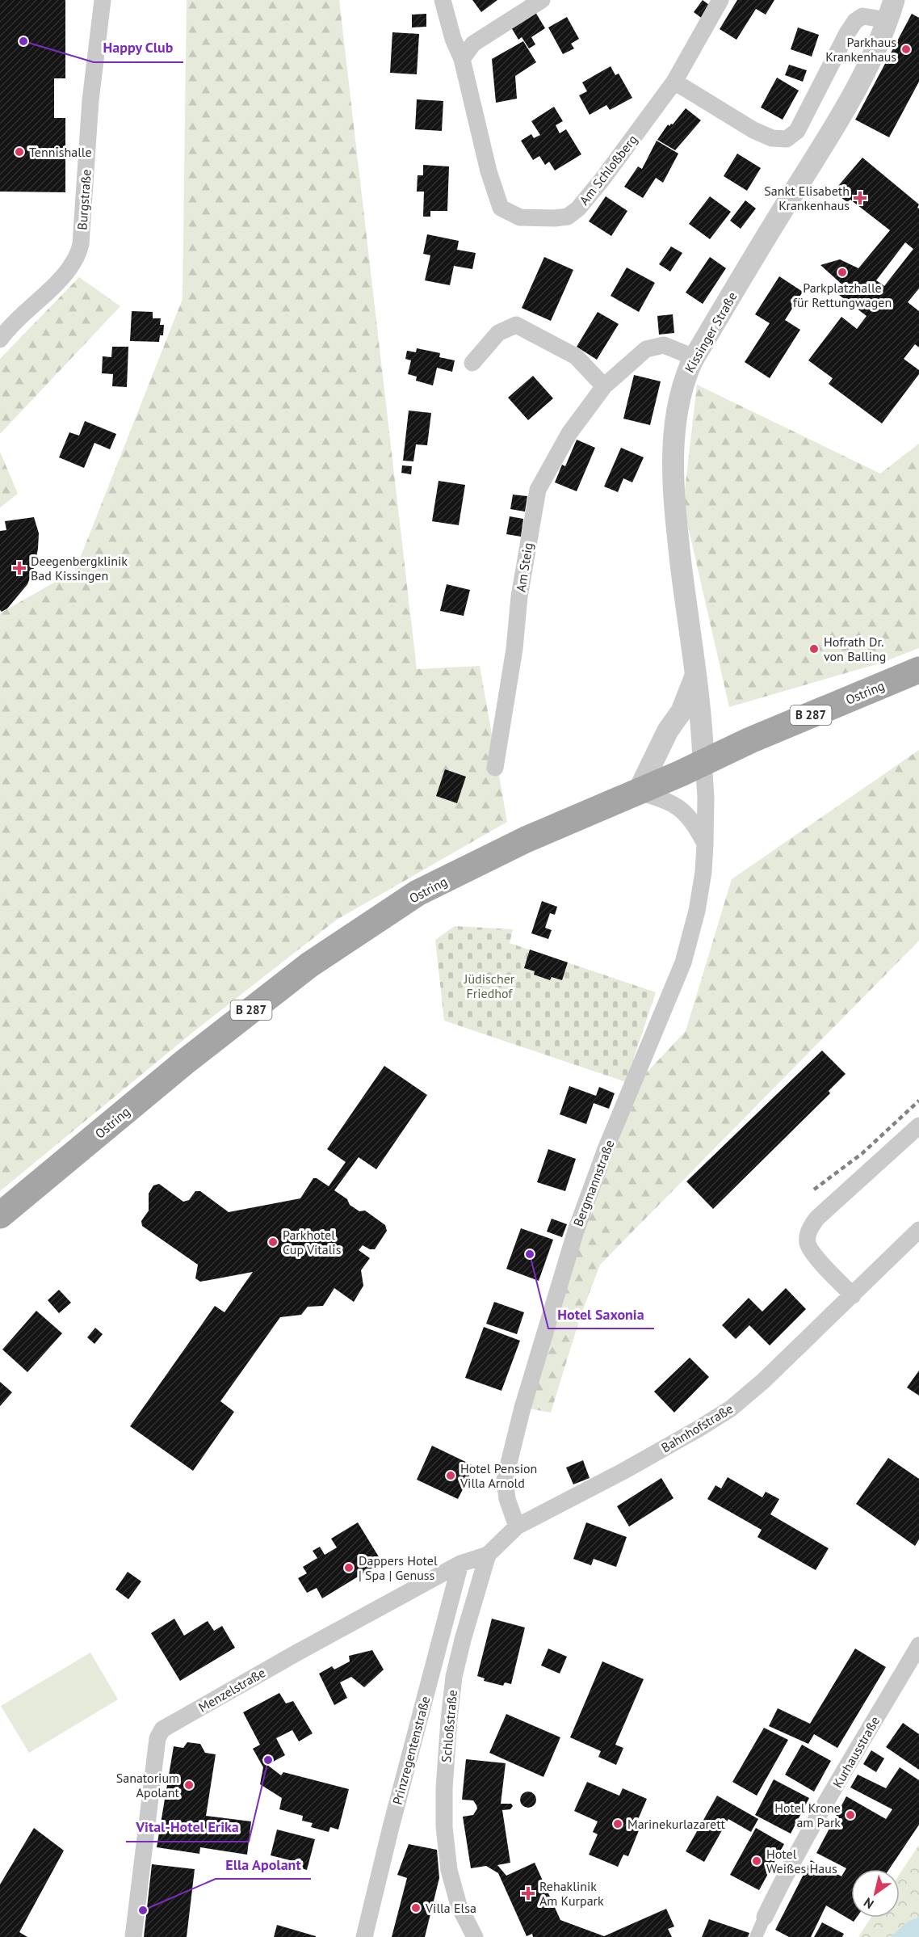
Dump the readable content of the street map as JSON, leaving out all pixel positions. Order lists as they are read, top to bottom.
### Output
{
  "streets": {
    "main road": ["Ostring", "B 287"],
    "street": [
      "Am Schloßberg",
      "Burgstraße",
      "Kissinger Straße",
      "Am Steig",
      "Bergmannstraße",
      "Bahnhofstraße",
      "Menzelstraße",
      "Schloßstraße",
      "Prinzregentenstraße",
      "Kurhausstraße"
    ]
  },
  "crossings": [
    ["Kissinger Straße", "Am Steig"],
    ["Kissinger Straße", "Ostring"],
    ["Kissinger Straße", "Bergmannstraße"],
    ["Ostring", "Bergmannstraße"],
    ["Bergmannstraße", "Bahnhofstraße"],
    ["Bergmannstraße", "Schloßstraße"],
    ["Bahnhofstraße", "Schloßstraße"],
    ["Menzelstraße", "Schloßstraße"],
    ["Menzelstraße", "Prinzregentenstraße"]
  ],
  "parks": ["Jüdischer Friedhof"],
  "places": {
    "other": [
      "Happy Club",
      "Parkhaus Krankenhaus",
      "Tennishalle",
      "Parkplatzhalle für Rettungwagen",
      "Hofrath Dr. von Balling",
      "Parkhotel Cup Vitalis",
      "Hotel Saxonia",
      "Hotel Pension Villa Arnold",
      "Dappers Hotel | Spa | Genuss",
      "Vital-Hotel Erika",
      "Sanatorium Apolant",
      "Hotel Krone am Park",
      "Marinekurlazarett",
      "Hotel Weißes Haus",
      "Villa Elsa",
      "Ella Apolant"
    ],
    "health": ["Sankt Elisabeth Krankenhaus", "Deegenbergklinik Bad Kissingen", "Rehaklinik Am Kurpark"]
  },
  "north": "bottom left"
}
